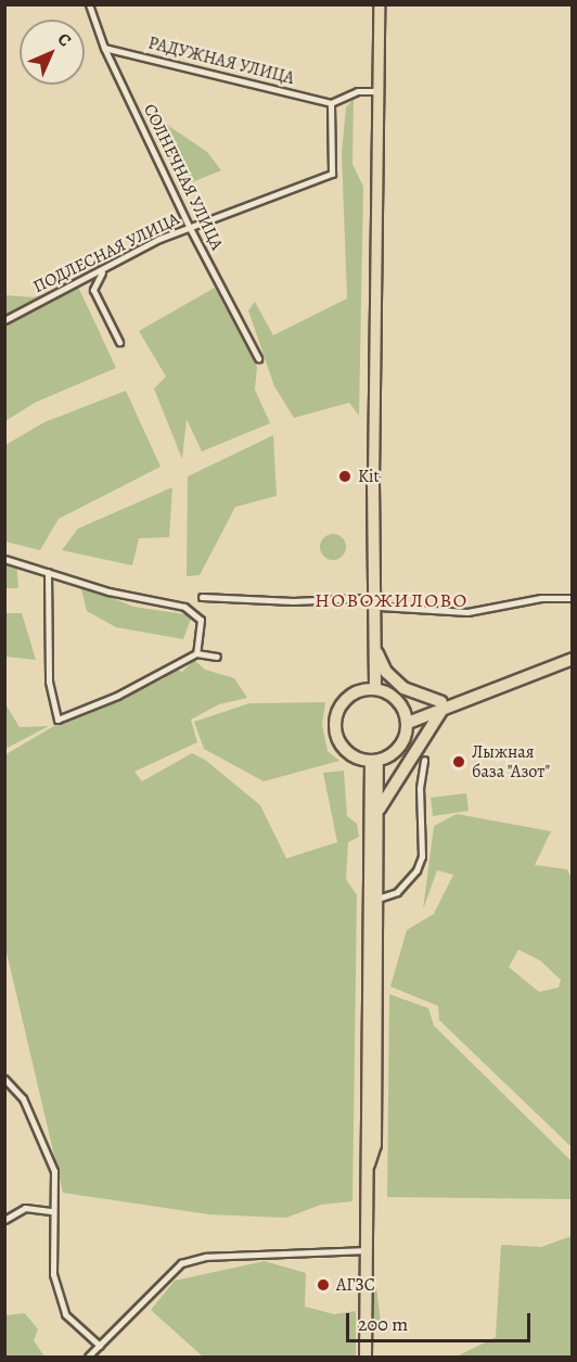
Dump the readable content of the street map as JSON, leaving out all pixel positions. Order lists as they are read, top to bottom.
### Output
{
  "streets": {
    "street": ["РАДУЖНАЯ УЛИЦА", "СОЛНЕЧНАЯ УЛИЦА", "ПОДЛЕСНАЯ УЛИЦА"]
  },
  "crossings": [
    ["РАДУЖНАЯ УЛИЦА", "СОЛНЕЧНАЯ УЛИЦА"],
    ["РАДУЖНАЯ УЛИЦА", "ПОДЛЕСНАЯ УЛИЦА"],
    ["СОЛНЕЧНАЯ УЛИЦА", "ПОДЛЕСНАЯ УЛИЦА"]
  ],
  "districts": ["НОВОЖИЛОВО"],
  "places": ["Kit", "Лыжная база \"Азот\"", "АГЗС"],
  "scale_bar": "200 m",
  "north": "top right"
}
